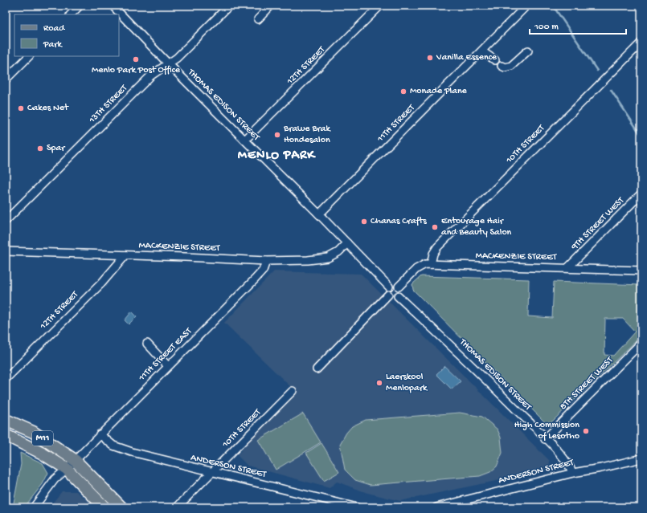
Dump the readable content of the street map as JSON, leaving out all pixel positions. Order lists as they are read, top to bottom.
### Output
{
  "streets": {
    "main road": ["M11"],
    "street": [
      "12TH STREET",
      "13TH STREET",
      "THOMAS EDISON STREET",
      "11TH STREET",
      "10TH STREET",
      "9TH STREET WEST",
      "MACKENZIE STREET",
      "11TH STREET EAST",
      "8TH STREET WEST",
      "ANDERSON STREET"
    ]
  },
  "crossings": [
    ["12TH STREET", "THOMAS EDISON STREET"],
    ["12TH STREET", "MACKENZIE STREET"],
    ["13TH STREET", "THOMAS EDISON STREET"],
    ["THOMAS EDISON STREET", "11TH STREET"],
    ["THOMAS EDISON STREET", "MACKENZIE STREET"],
    ["THOMAS EDISON STREET", "8TH STREET WEST"],
    ["THOMAS EDISON STREET", "ANDERSON STREET"],
    ["10TH STREET", "MACKENZIE STREET"],
    ["10TH STREET", "ANDERSON STREET"],
    ["9TH STREET WEST", "MACKENZIE STREET"],
    ["MACKENZIE STREET", "11TH STREET EAST"],
    ["11TH STREET EAST", "M11"],
    ["11TH STREET EAST", "ANDERSON STREET"]
  ],
  "districts": ["MENLO PARK"],
  "places": [
    "Vanilla Essence",
    "Menlo Park Post Office",
    "Monade Plane",
    "Cakes Net",
    "Brawe Brak Hondesalon",
    "Spar",
    "Chanas Crafts",
    "Entourage Hair and Beauty Salon",
    "Laerskool Menlopark",
    "High Commission of Lesotho"
  ],
  "legend": ["Road", "Park"],
  "scale_bar": "100 m"
}
